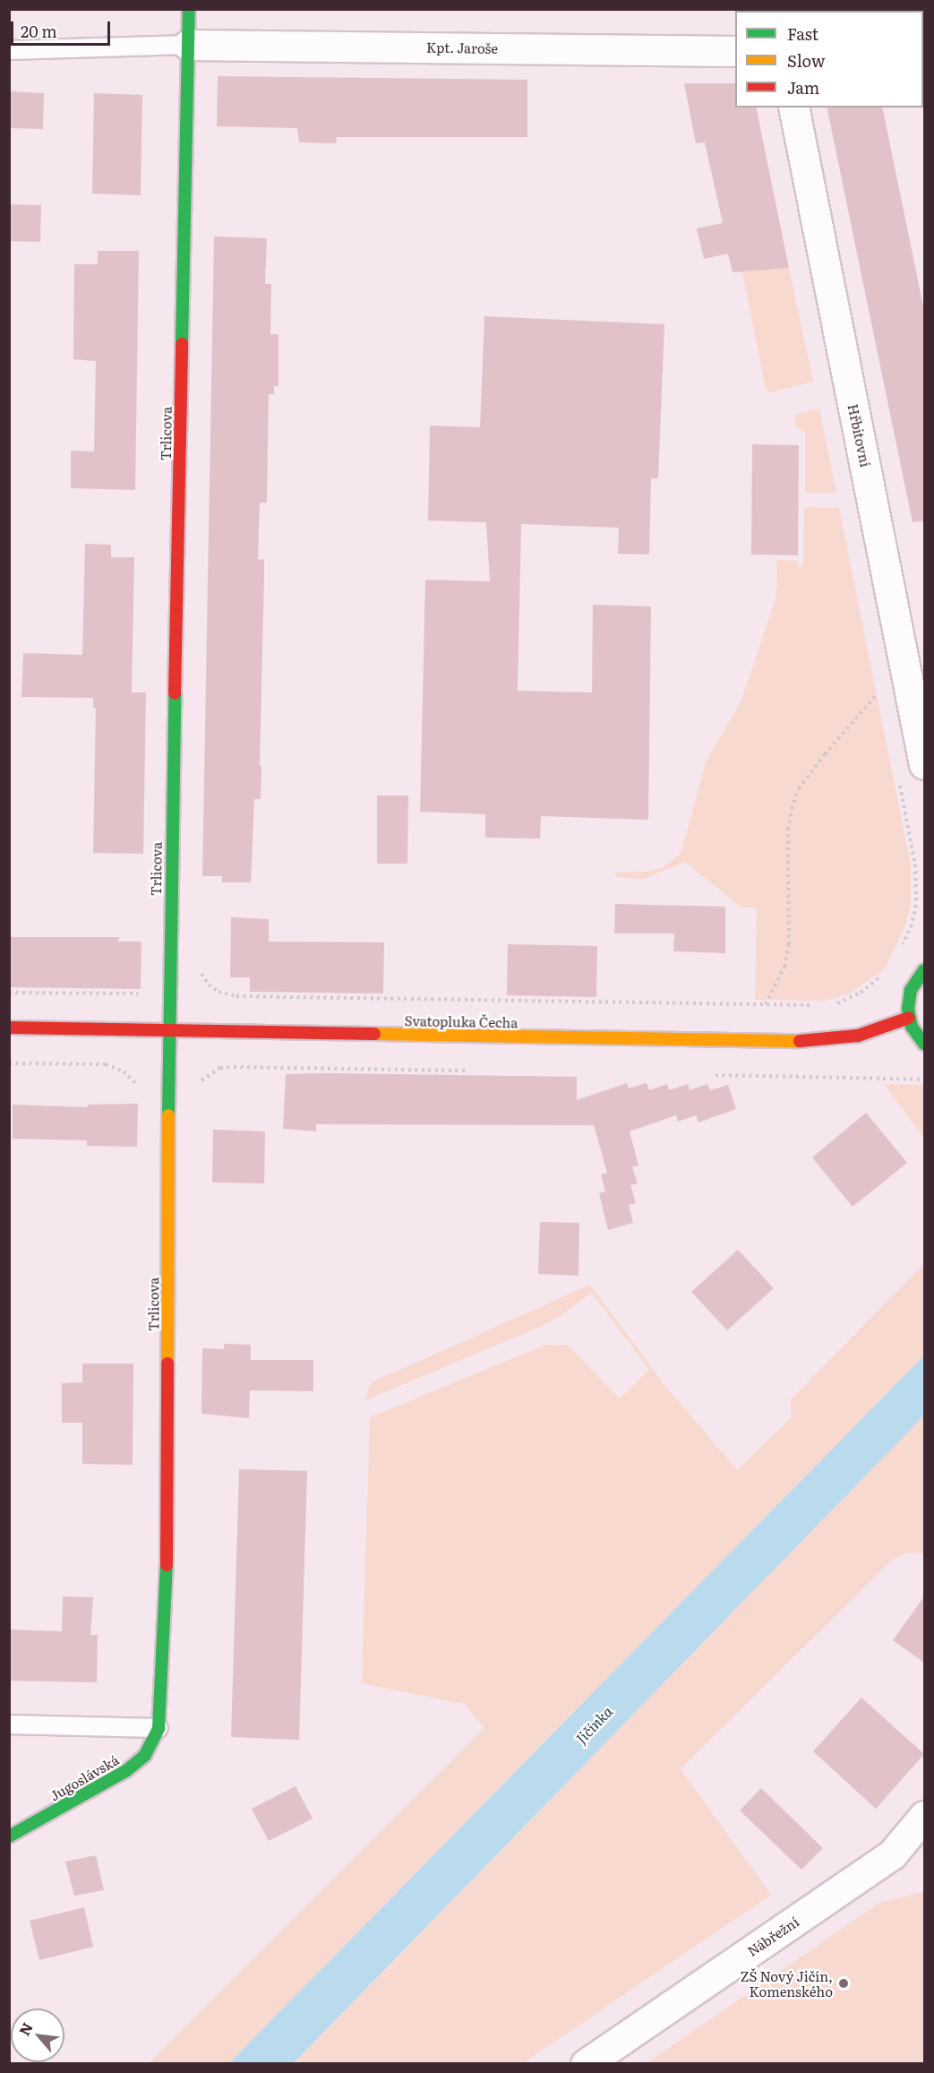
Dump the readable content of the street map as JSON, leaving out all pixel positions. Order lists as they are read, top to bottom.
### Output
{
  "streets": {
    "street": [
      "Kpt. Jaroše",
      "Trlicova",
      "Hřbitovní",
      "Svatopluka Čecha",
      "Jugoslávská",
      "Nábřežní"
    ]
  },
  "crossings": [
    ["Kpt. Jaroše", "Trlicova"],
    ["Trlicova", "Svatopluka Čecha"],
    ["Trlicova", "Jugoslávská"]
  ],
  "water": ["Jičínka"],
  "places": ["ZŠ Nový Jičín, Komenského"],
  "legend": ["Fast", "Slow", "Jam"],
  "scale_bar": "20 m",
  "north": "top left"
}
